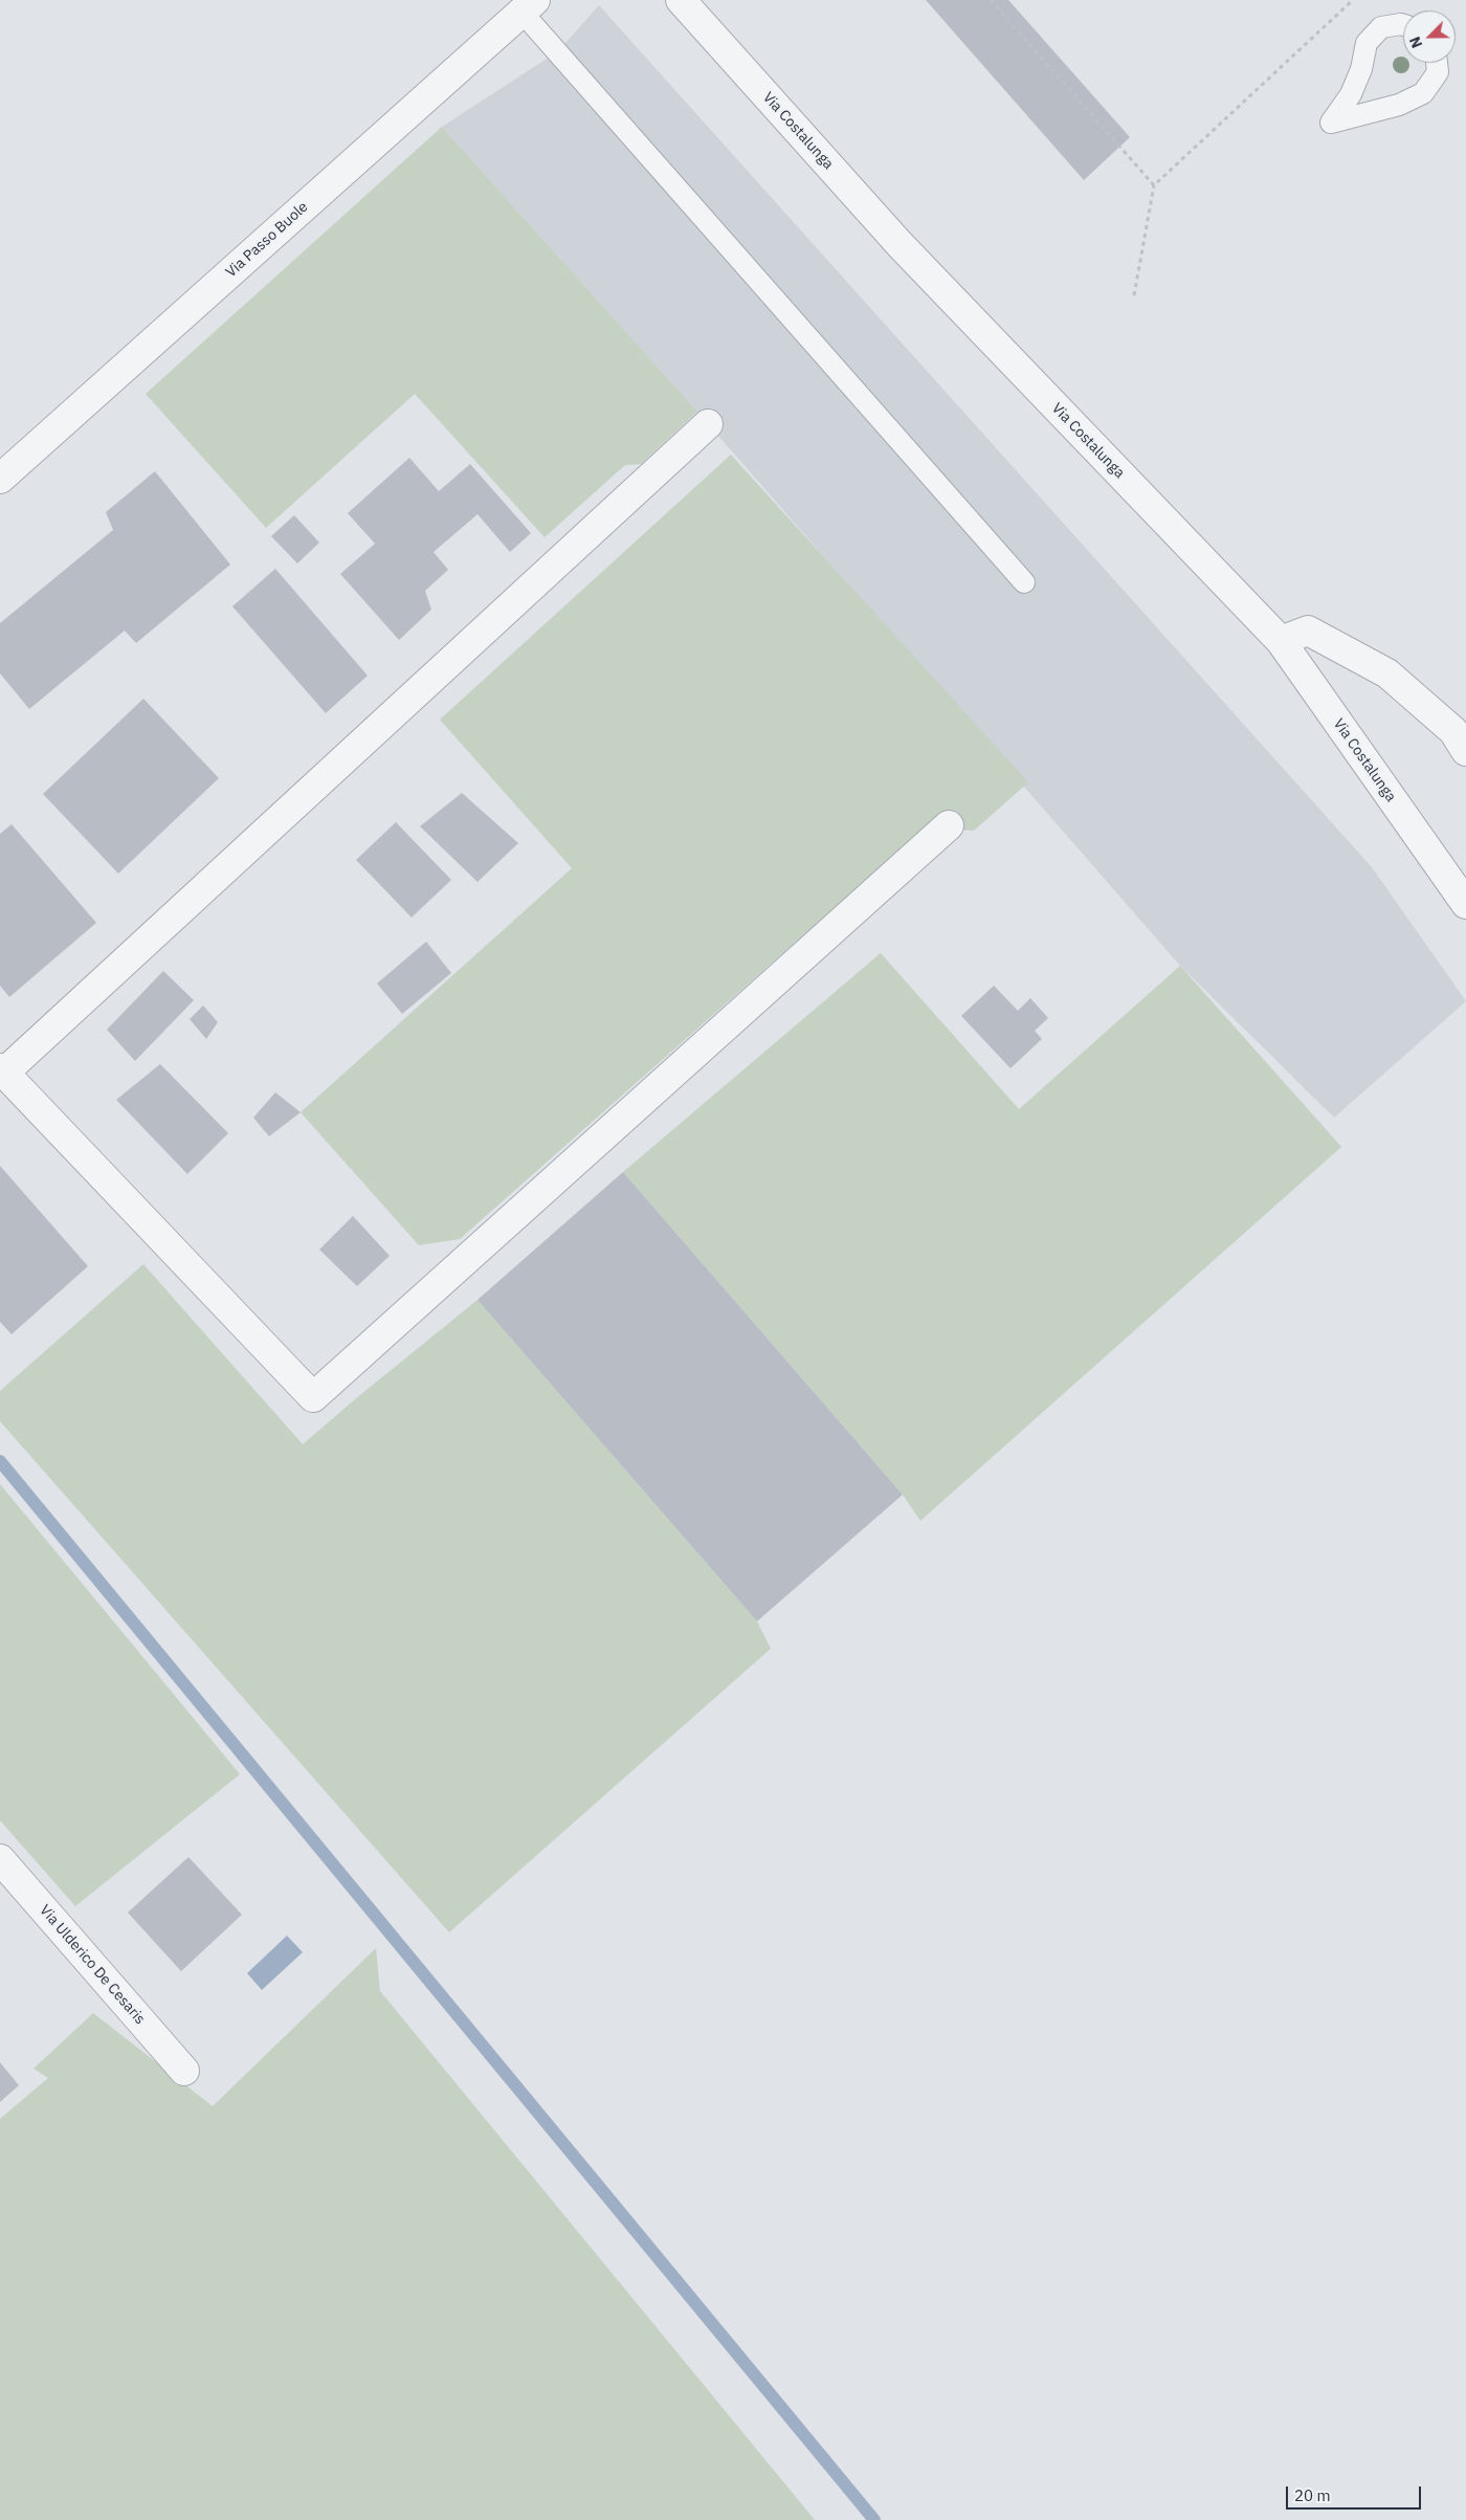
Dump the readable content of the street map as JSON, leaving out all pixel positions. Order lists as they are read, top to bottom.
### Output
{
  "streets": {
    "street": ["Via Costalunga", "Via Passo Buole", "Via Ulderico De Cesaris"]
  },
  "scale_bar": "20 m",
  "north": "bottom left"
}
